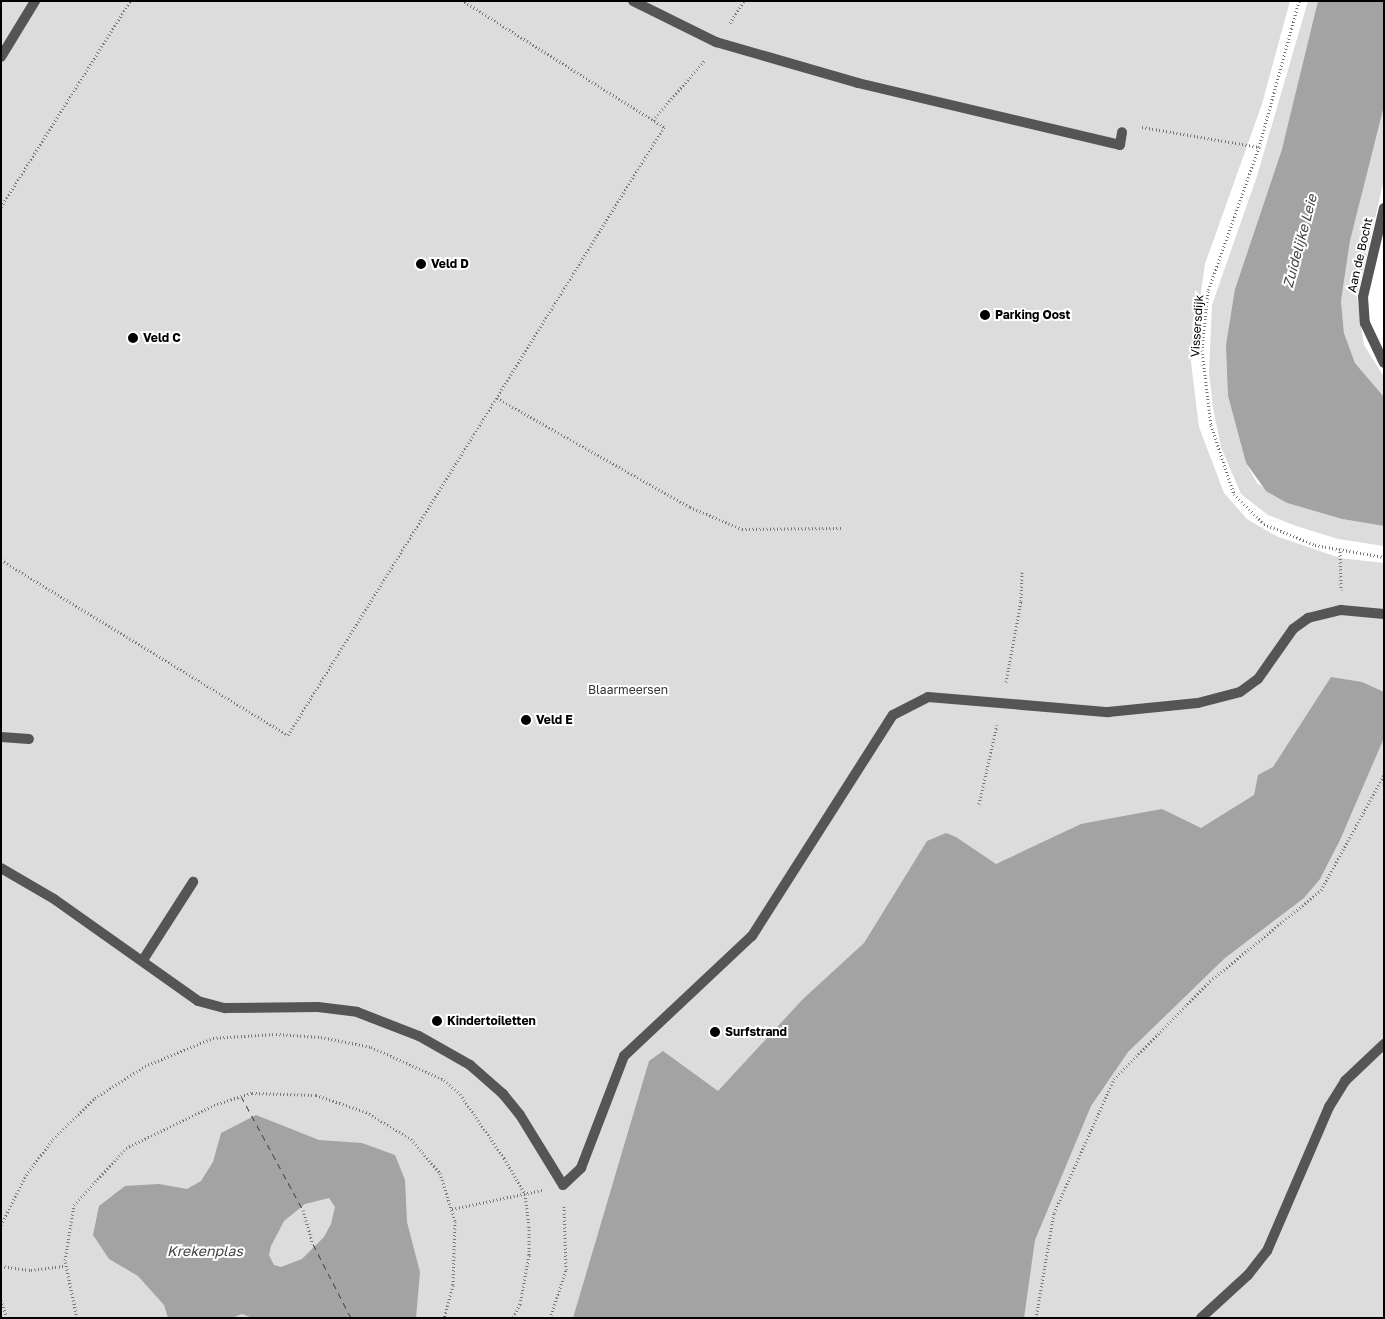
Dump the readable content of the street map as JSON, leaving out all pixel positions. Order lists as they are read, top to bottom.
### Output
{
  "streets": {
    "street": ["Aan de Bocht"],
    "path": ["Vissersdijk"]
  },
  "water": ["Zuidelijke Leie", "Krekenplas"],
  "parks": ["Blaarmeersen"],
  "places": [
    "Veld D",
    "Parking Oost",
    "Veld C",
    "Veld E",
    "Kindertoiletten",
    "Surfstrand"
  ]
}
